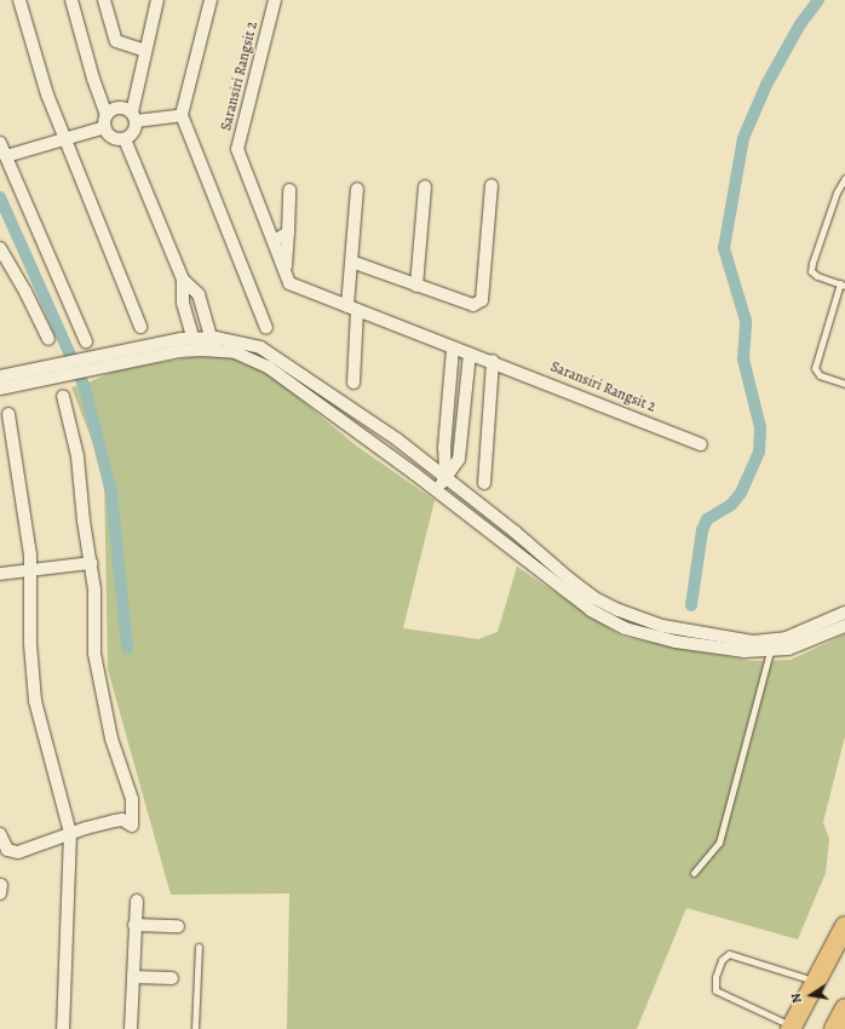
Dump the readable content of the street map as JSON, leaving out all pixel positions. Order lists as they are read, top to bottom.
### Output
{
  "streets": {
    "street": ["Saransiri Rangsit 2"]
  },
  "north": "left"
}
